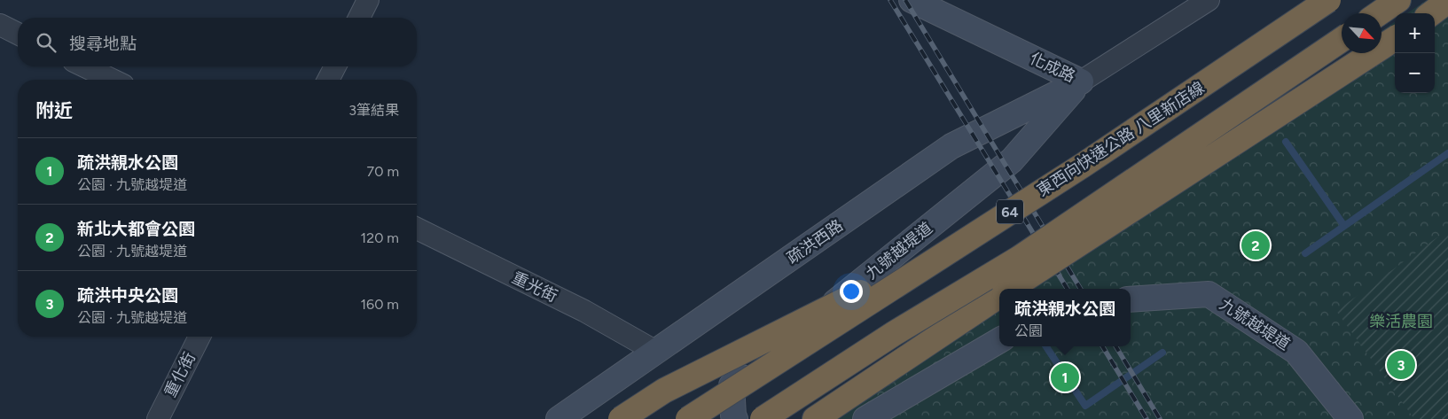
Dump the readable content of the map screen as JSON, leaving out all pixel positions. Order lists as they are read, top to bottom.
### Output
{
  "streets": {
    "highway": ["東西向快速公路 八里新店線", "64"],
    "street": [
      "化成路",
      "疏洪西路",
      "九號越堤道",
      "重光街",
      "重化街"
    ]
  },
  "crossings": [
    ["化成路", "疏洪西路"],
    ["化成路", "九號越堤道"],
    ["疏洪西路", "九號越堤道"],
    ["疏洪西路", "重光街"]
  ],
  "parks": ["樂活農園"],
  "north": "bottom right",
  "page": {
    "map_buttons": ["+", "−"],
    "search": "搜尋地點",
    "heading": ["附近", "3筆結果"],
    "list": [
      {
        "mark": "1",
        "name": "疏洪親水公園",
        "note": "公園 · 九號越堤道",
        "value": "70 m"
      },
      {
        "mark": "2",
        "name": "新北大都會公園",
        "note": "公園 · 九號越堤道",
        "value": "120 m"
      },
      {
        "mark": "3",
        "name": "疏洪中央公園",
        "note": "公園 · 九號越堤道",
        "value": "160 m"
      }
    ],
    "pins": ["2", "3", "1"],
    "popup": ["疏洪親水公園", "公園"]
  }
}
